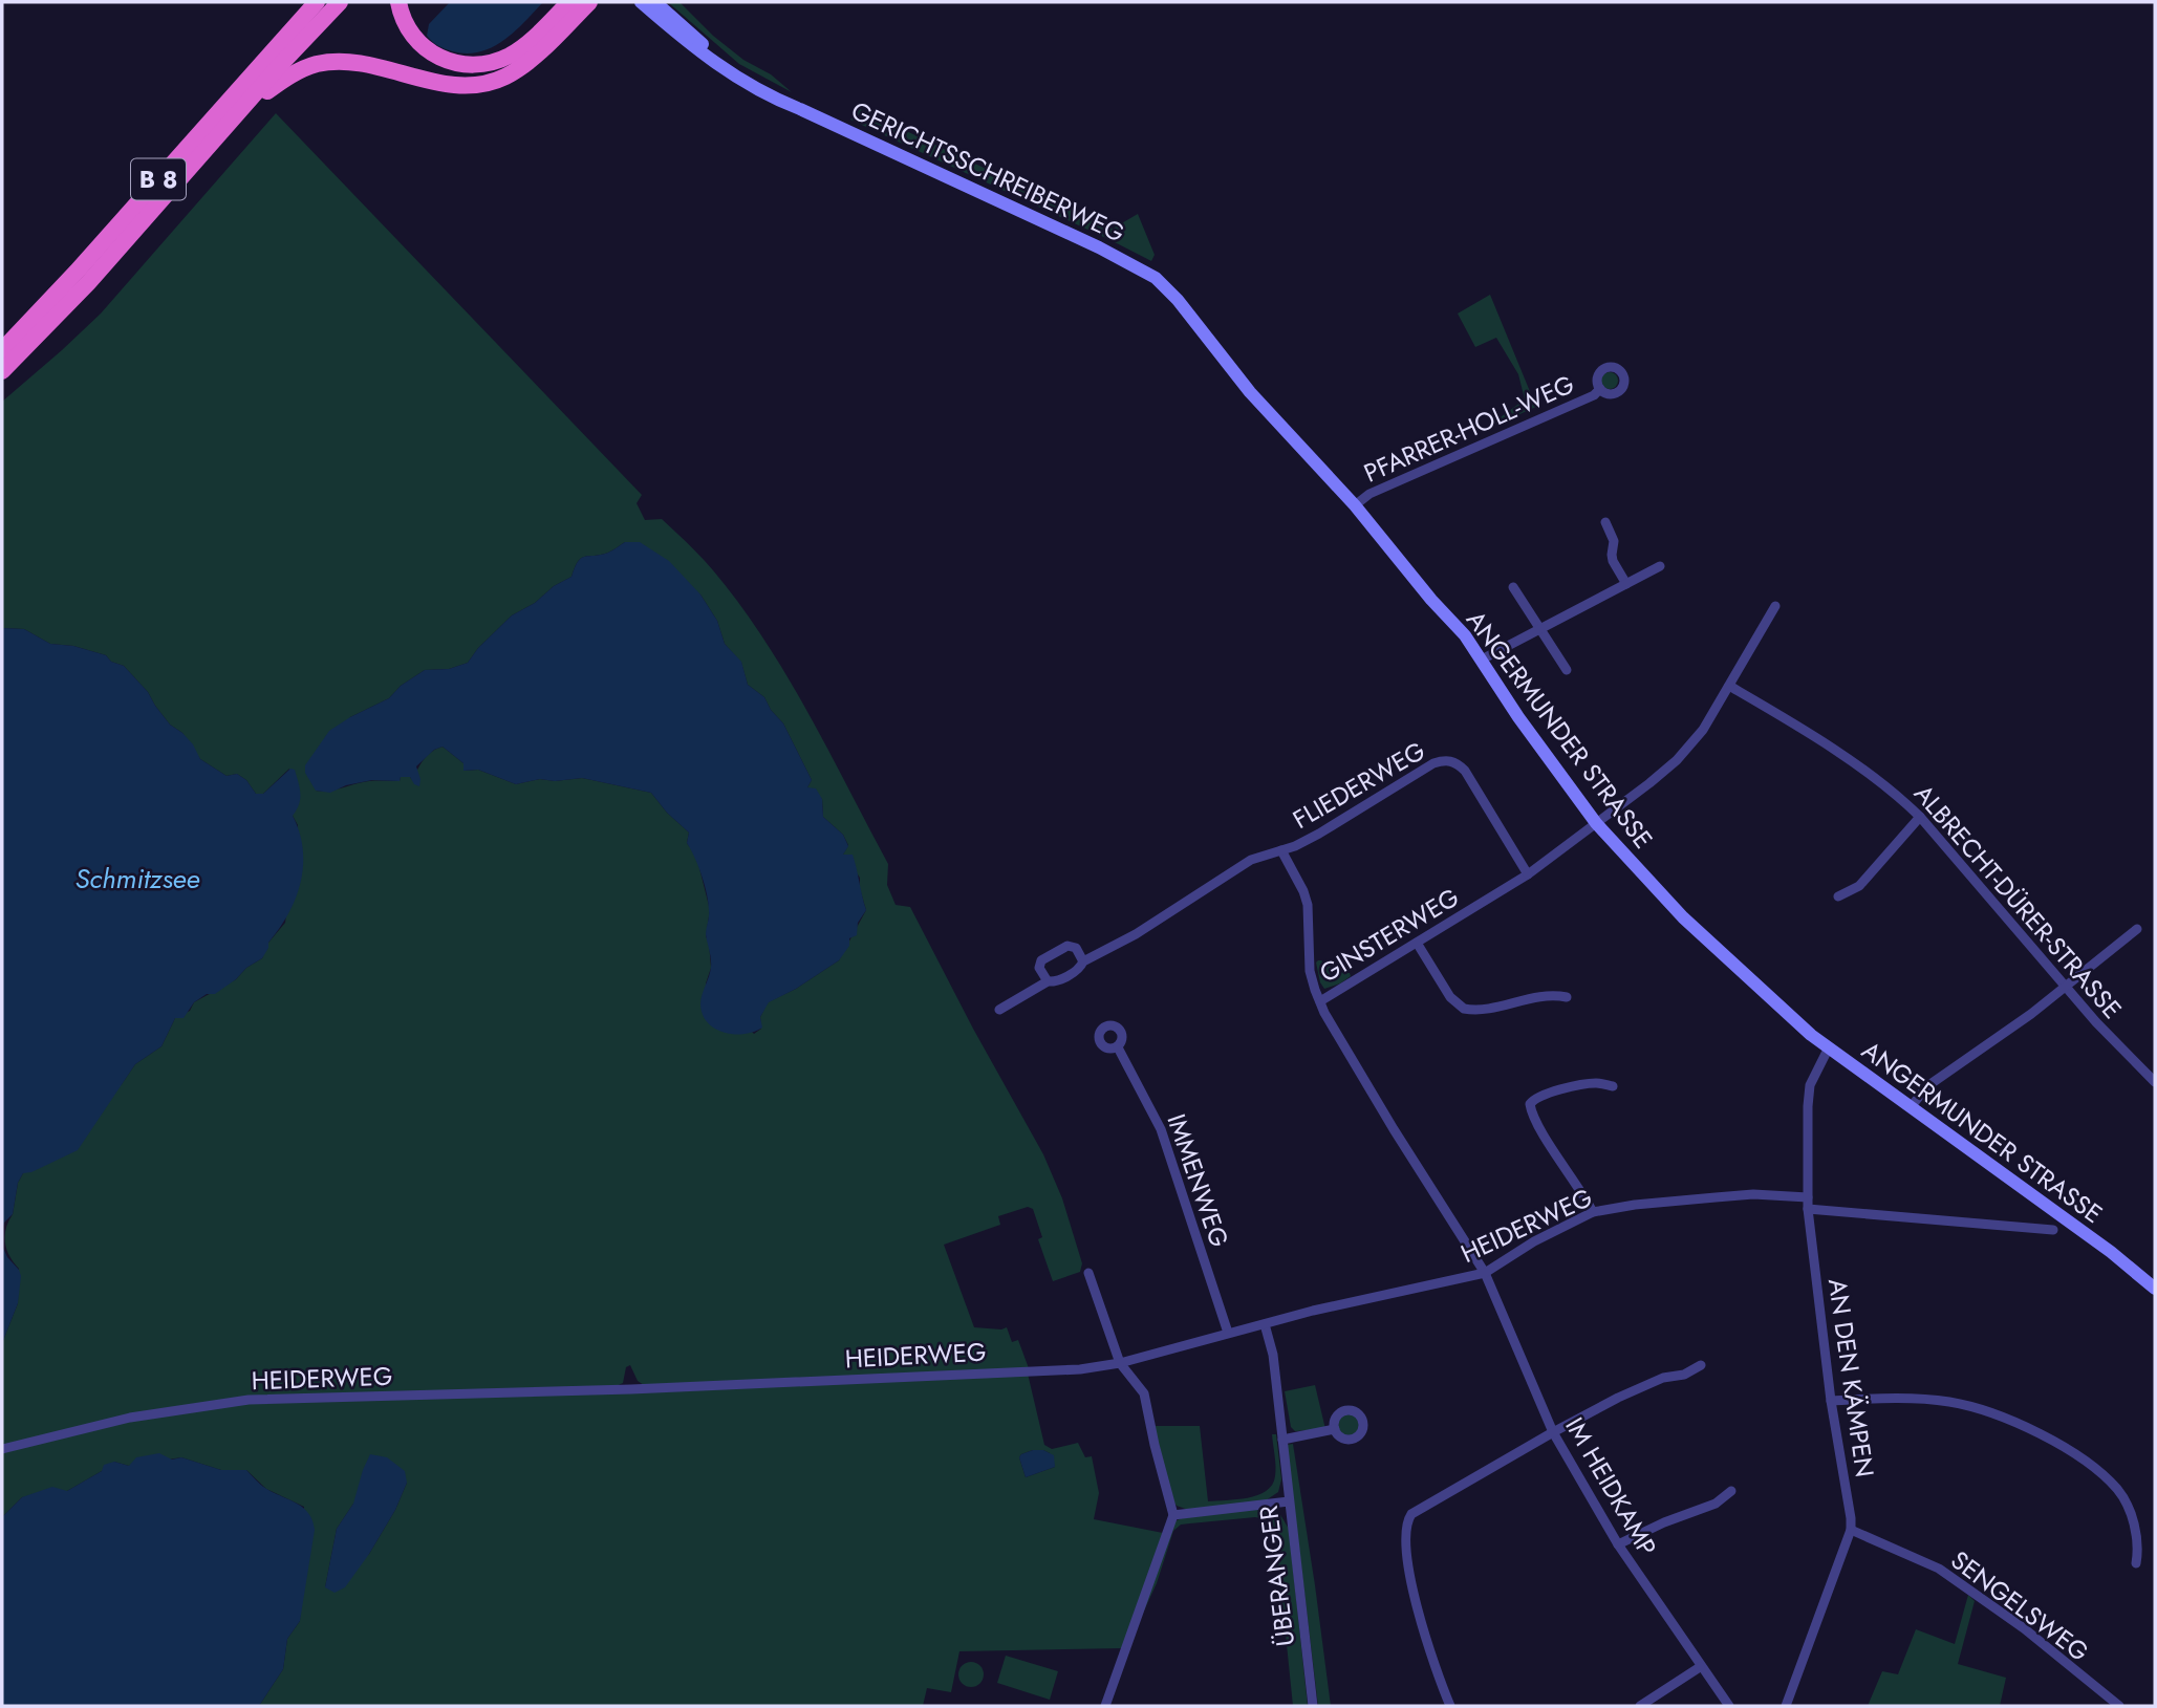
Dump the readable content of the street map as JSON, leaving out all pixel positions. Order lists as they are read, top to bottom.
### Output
{
  "streets": {
    "highway": ["B 8"],
    "main road": ["GERICHTSSCHREIBERWEG", "ANGERMUNDER STRASSE"],
    "street": [
      "PFARRER-HOLL-WEG",
      "FLIEDERWEG",
      "ALBRECHT-DÜRER-STRASSE",
      "GINSTERWEG",
      "IMMENWEG",
      "HEIDERWEG",
      "AN DEN KÄMPEN",
      "IM HEIDKAMP",
      "ÜBERANGER",
      "SENGELSWEG"
    ]
  },
  "crossings": [
    ["GERICHTSSCHREIBERWEG", "ANGERMUNDER STRASSE"],
    ["PFARRER-HOLL-WEG", "ANGERMUNDER STRASSE"],
    ["ANGERMUNDER STRASSE", "GINSTERWEG"],
    ["ANGERMUNDER STRASSE", "AN DEN KÄMPEN"],
    ["FLIEDERWEG", "GINSTERWEG"],
    ["ALBRECHT-DÜRER-STRASSE", "GINSTERWEG"],
    ["GINSTERWEG", "HEIDERWEG"],
    ["GINSTERWEG", "IM HEIDKAMP"],
    ["IMMENWEG", "HEIDERWEG"],
    ["HEIDERWEG", "AN DEN KÄMPEN"],
    ["HEIDERWEG", "IM HEIDKAMP"],
    ["HEIDERWEG", "ÜBERANGER"],
    ["AN DEN KÄMPEN", "SENGELSWEG"]
  ],
  "water": ["Schmitzsee"]
}
